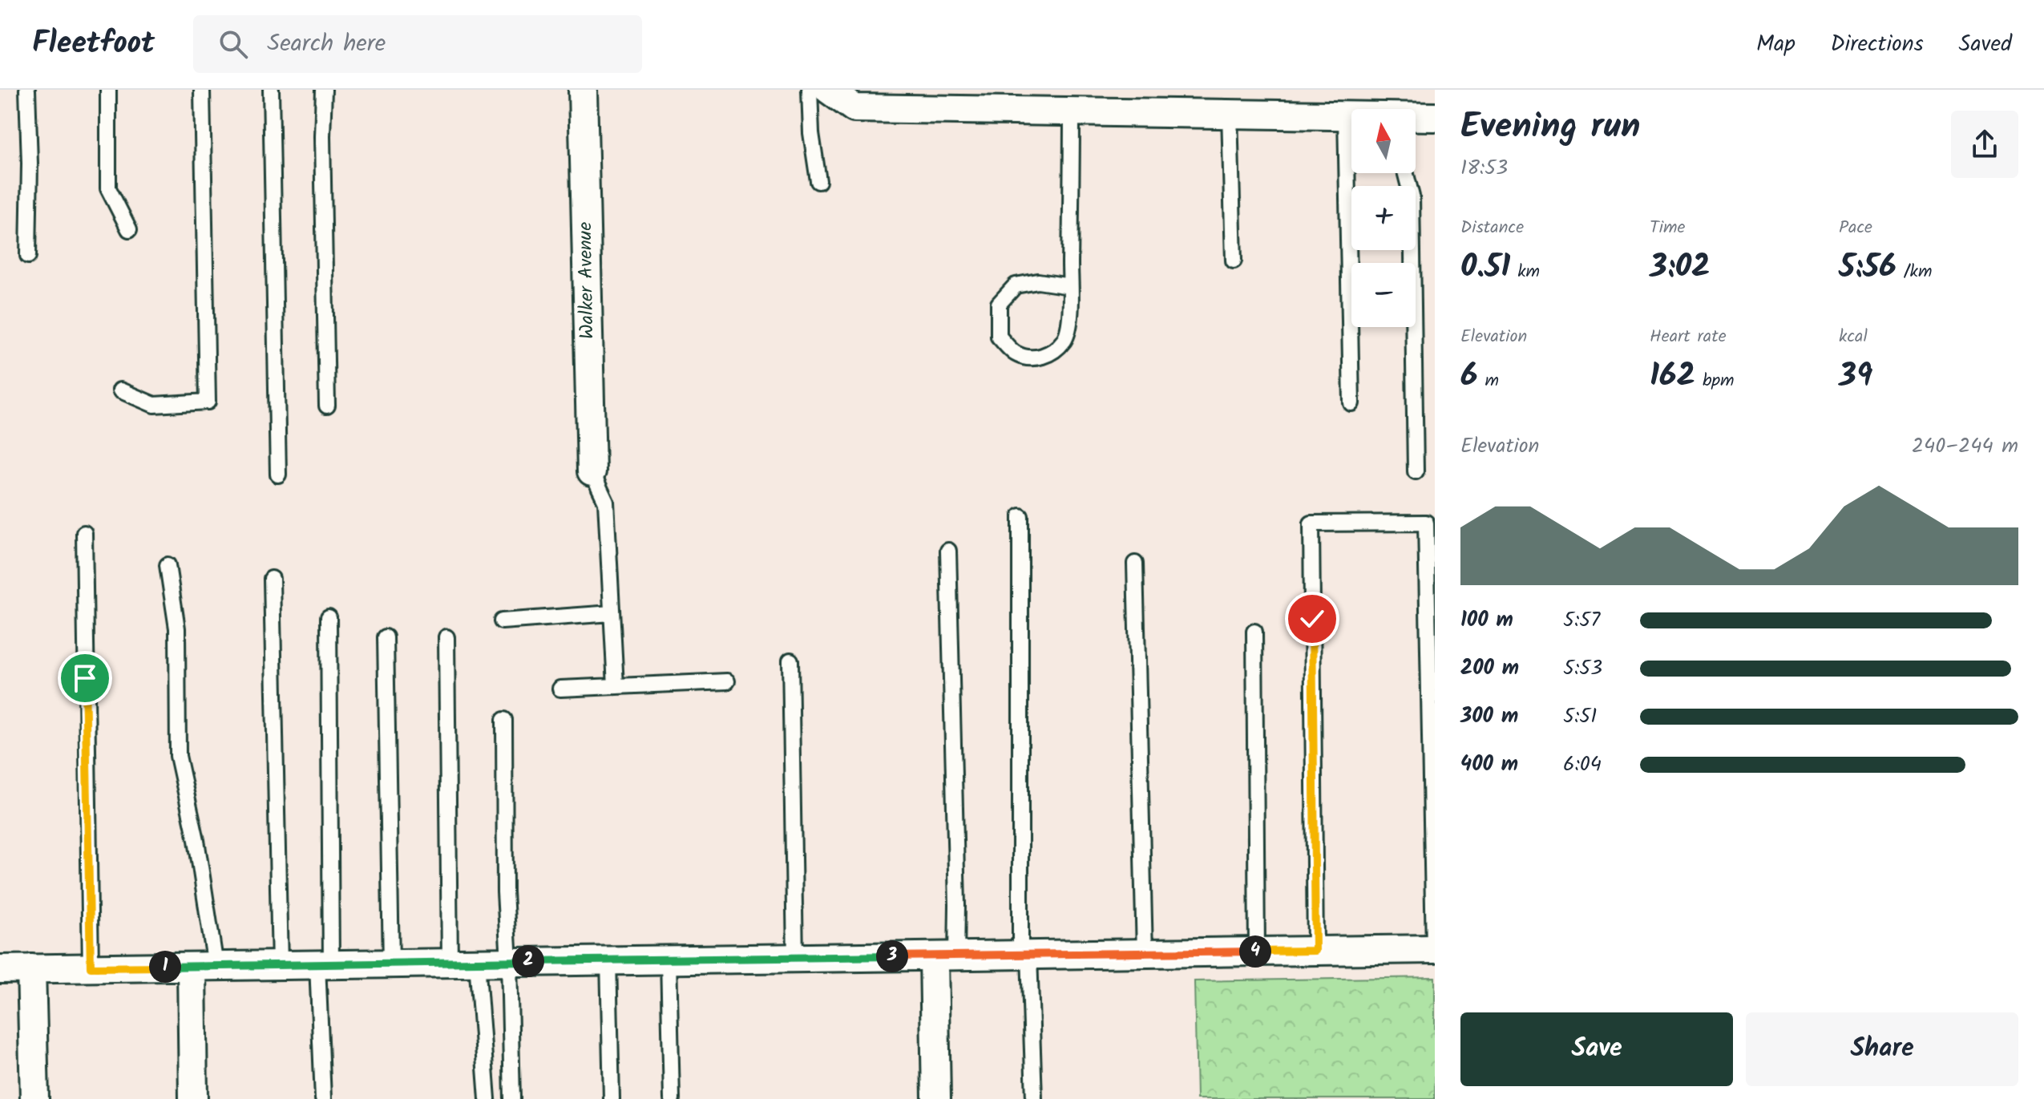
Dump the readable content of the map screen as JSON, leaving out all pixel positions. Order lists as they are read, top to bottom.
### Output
{
  "streets": {
    "street": ["Walker Avenue"]
  },
  "north": "top",
  "page": {
    "header": "Fleetfoot",
    "search": "Search here",
    "nav": ["Map", "Directions", "Saved"],
    "heading": ["Evening run", "18:53"],
    "map_buttons": ["+", "−"],
    "stats": [
      ["Distance", "0.51 km"],
      ["Time", "3:02"],
      ["Pace", "5:56 /km"],
      ["Elevation", "6 m"],
      ["Heart rate", "162 bpm"],
      ["kcal", "39"]
    ],
    "chart": ["Elevation", "240–244 m"],
    "list": [
      {
        "name": "100 m",
        "note": "5:57"
      },
      {
        "name": "200 m",
        "note": "5:53"
      },
      {
        "name": "300 m",
        "note": "5:51"
      },
      {
        "name": "400 m",
        "note": "6:04"
      }
    ],
    "pins": [
      "4",
      "3",
      "2",
      "1"
    ],
    "buttons": ["Save", "Share"]
  }
}
